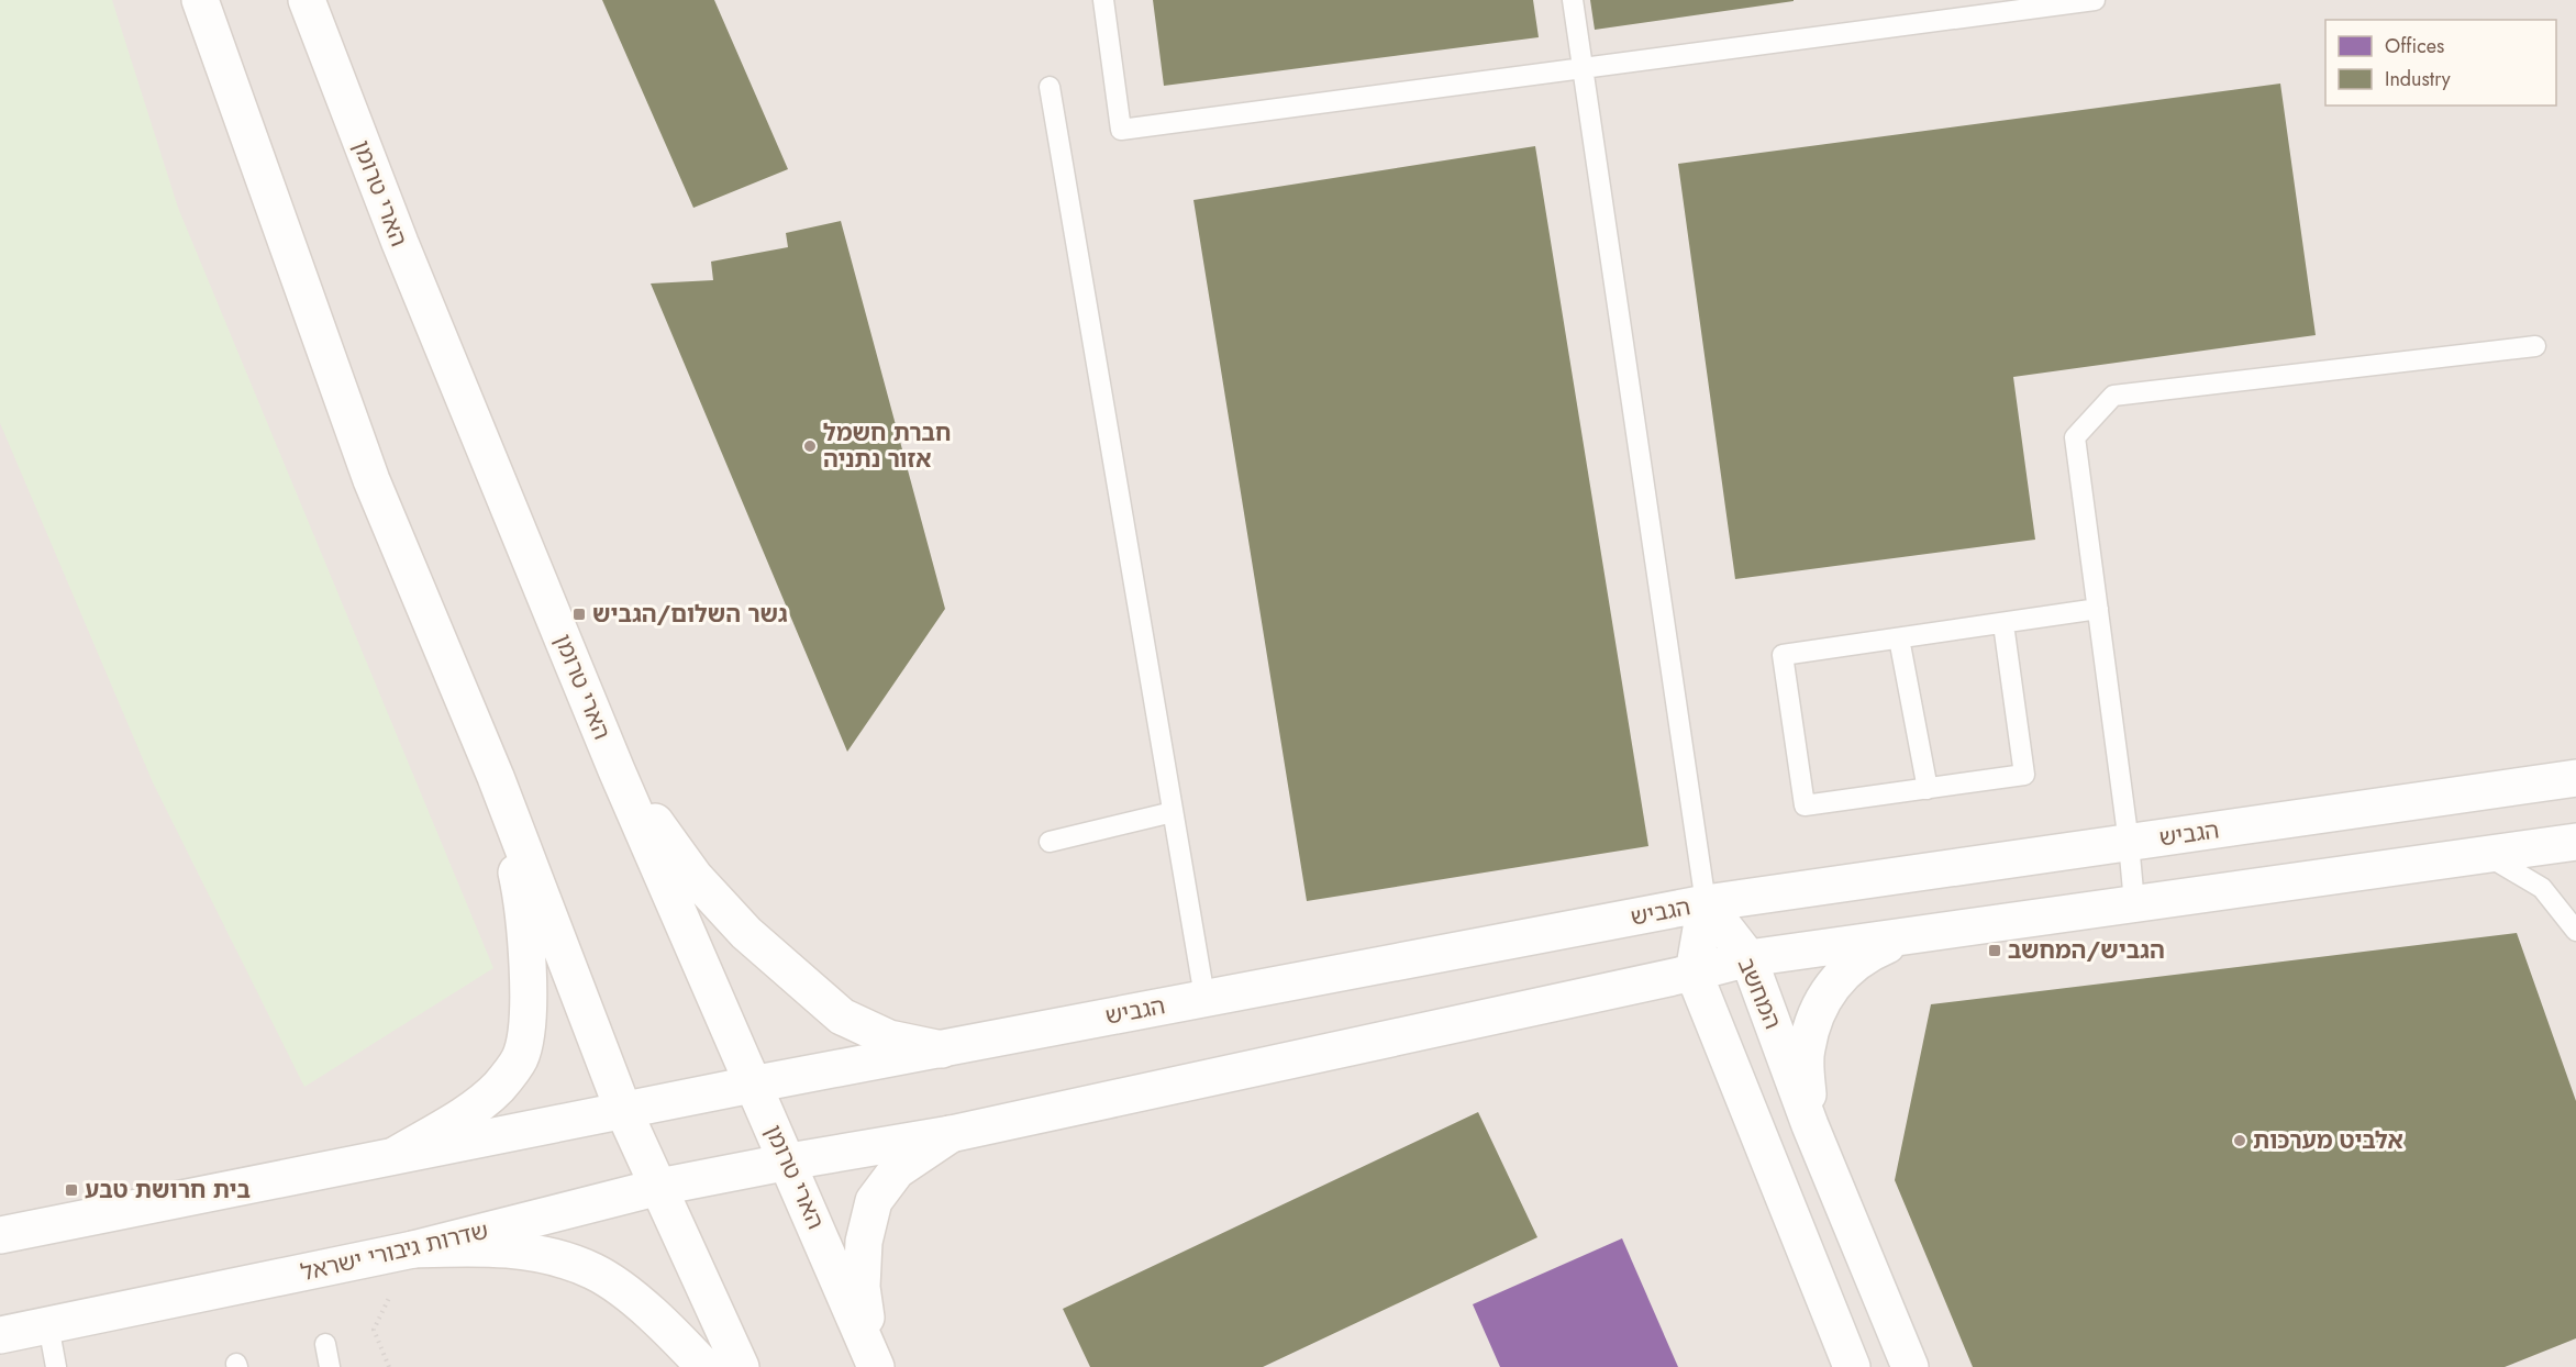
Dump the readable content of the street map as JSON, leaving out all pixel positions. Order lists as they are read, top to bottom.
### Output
{
  "streets": {
    "street": [
      "הארי טרומן",
      "הגביש",
      "המחשב",
      "שדרות גיבורי ישראל"
    ]
  },
  "crossings": [
    ["הארי טרומן", "הגביש"],
    ["הארי טרומן", "שדרות גיבורי ישראל"],
    ["הגביש", "המחשב"]
  ],
  "places": {
    "other": ["חברת חשמל אזור נתניה", "אלביט מערכות"],
    "transit": ["גשר השלום/הגביש", "הגביש/המחשב", "בית חרושת טבע"]
  },
  "legend": ["Offices", "Industry"]
}
